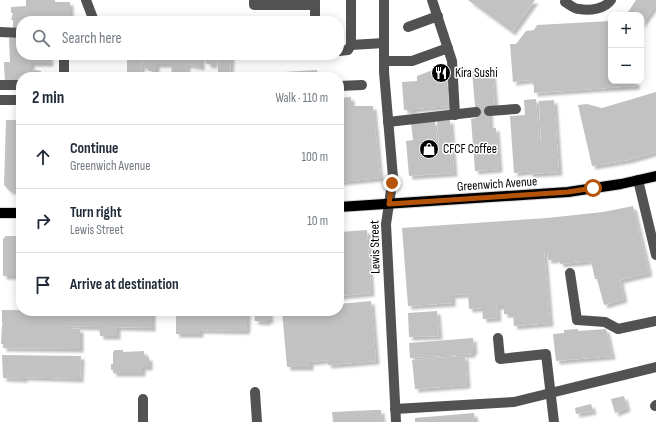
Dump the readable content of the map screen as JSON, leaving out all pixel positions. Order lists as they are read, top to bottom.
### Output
{
  "streets": {
    "main road": ["Greenwich Avenue"],
    "street": ["Lewis Street"]
  },
  "crossings": [
    ["Greenwich Avenue", "Lewis Street"]
  ],
  "places": {
    "restaurant": ["Kira Sushi"],
    "shop": ["CFCF Coffee"]
  },
  "page": {
    "map_buttons": ["+", "−"],
    "search": "Search here",
    "heading": ["2 min", "Walk · 110 m"],
    "list": [
      ["Continue", "Greenwich Avenue", "100 m"],
      ["Turn right", "Lewis Street", "10 m"],
      "Arrive at destination"
    ]
  }
}
